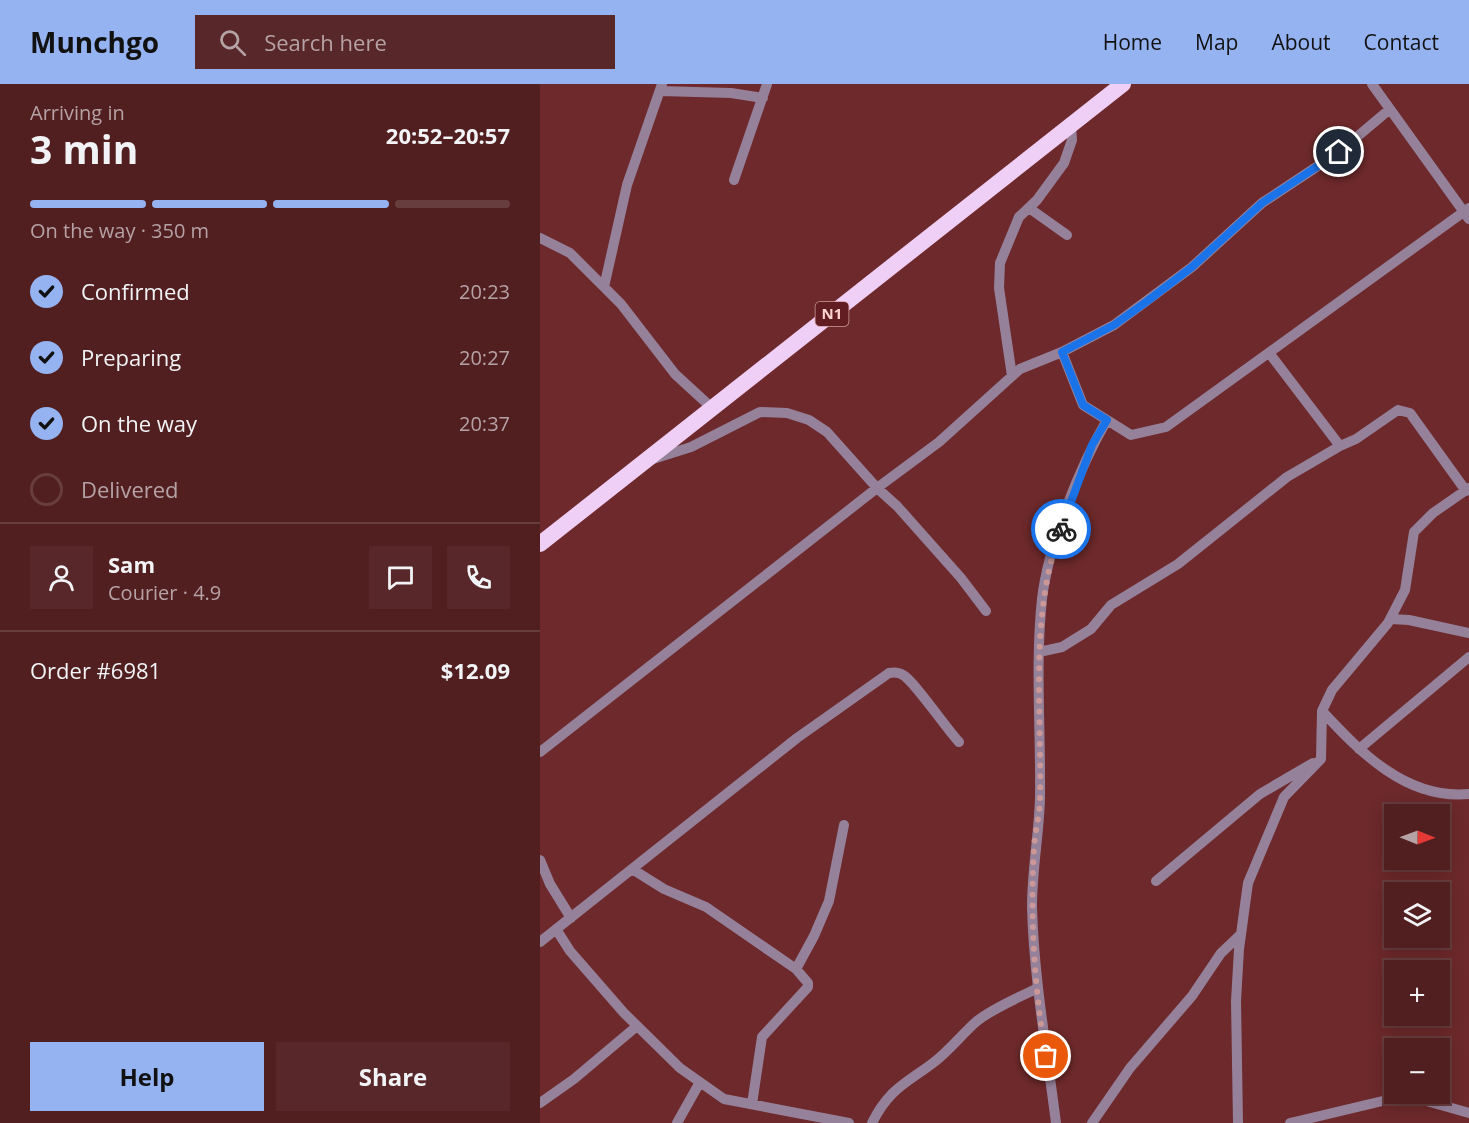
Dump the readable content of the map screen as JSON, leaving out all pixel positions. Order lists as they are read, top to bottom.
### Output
{
  "streets": {
    "highway": ["N1"]
  },
  "north": "right",
  "page": {
    "header": "Munchgo",
    "search": "Search here",
    "nav": [
      "Home",
      "Map",
      "About",
      "Contact"
    ],
    "heading": ["3 min", "Arriving in", "20:52–20:57"],
    "panel": [
      "Sam",
      "Courier · 4.9",
      "Order #6981",
      "$12.09"
    ],
    "bar": "On the way · 350 m",
    "list": [
      ["Confirmed", "20:23"],
      ["Preparing", "20:27"],
      ["On the way", "20:37"],
      "Delivered"
    ],
    "map_buttons": ["+", "−"],
    "buttons": ["Help", "Share"]
  }
}
